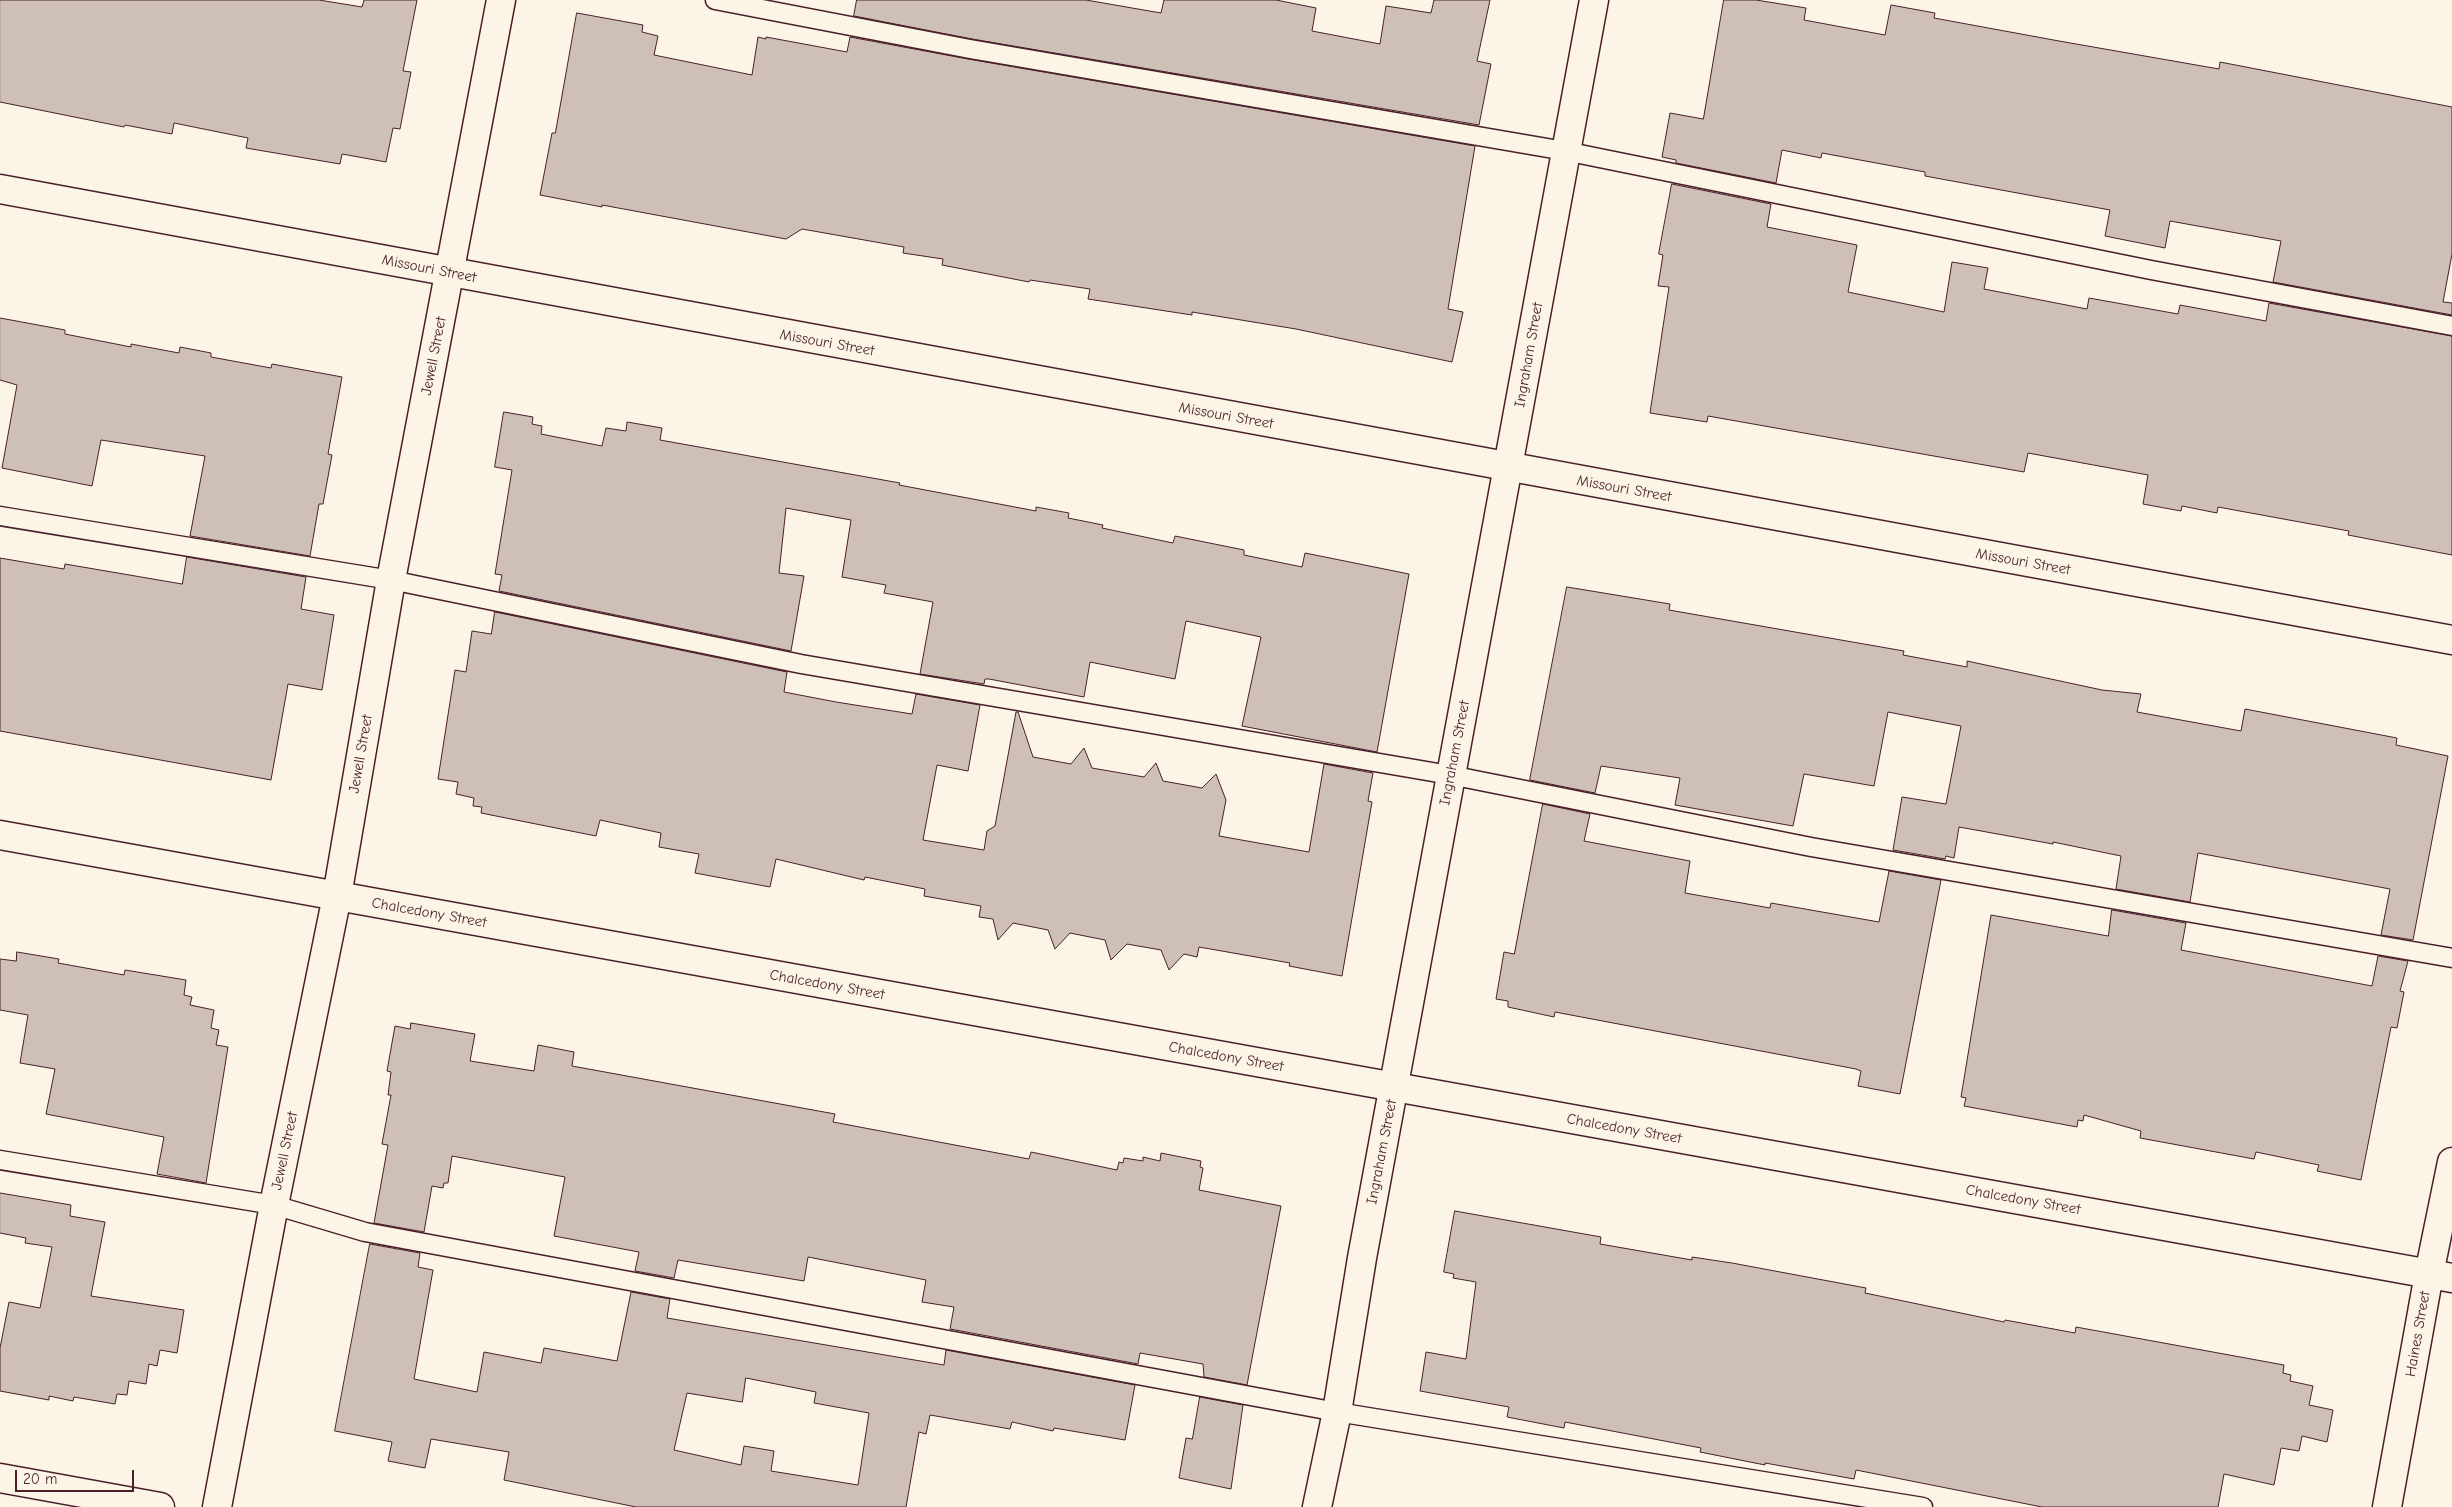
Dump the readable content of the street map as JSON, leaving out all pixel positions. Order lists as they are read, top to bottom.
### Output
{
  "streets": {
    "street": [
      "Missouri Street",
      "Ingraham Street",
      "Jewell Street",
      "Chalcedony Street",
      "Haines Street"
    ]
  },
  "crossings": [
    ["Missouri Street", "Ingraham Street"],
    ["Missouri Street", "Jewell Street"],
    ["Ingraham Street", "Chalcedony Street"],
    ["Jewell Street", "Chalcedony Street"],
    ["Chalcedony Street", "Haines Street"]
  ],
  "scale_bar": "20 m"
}
